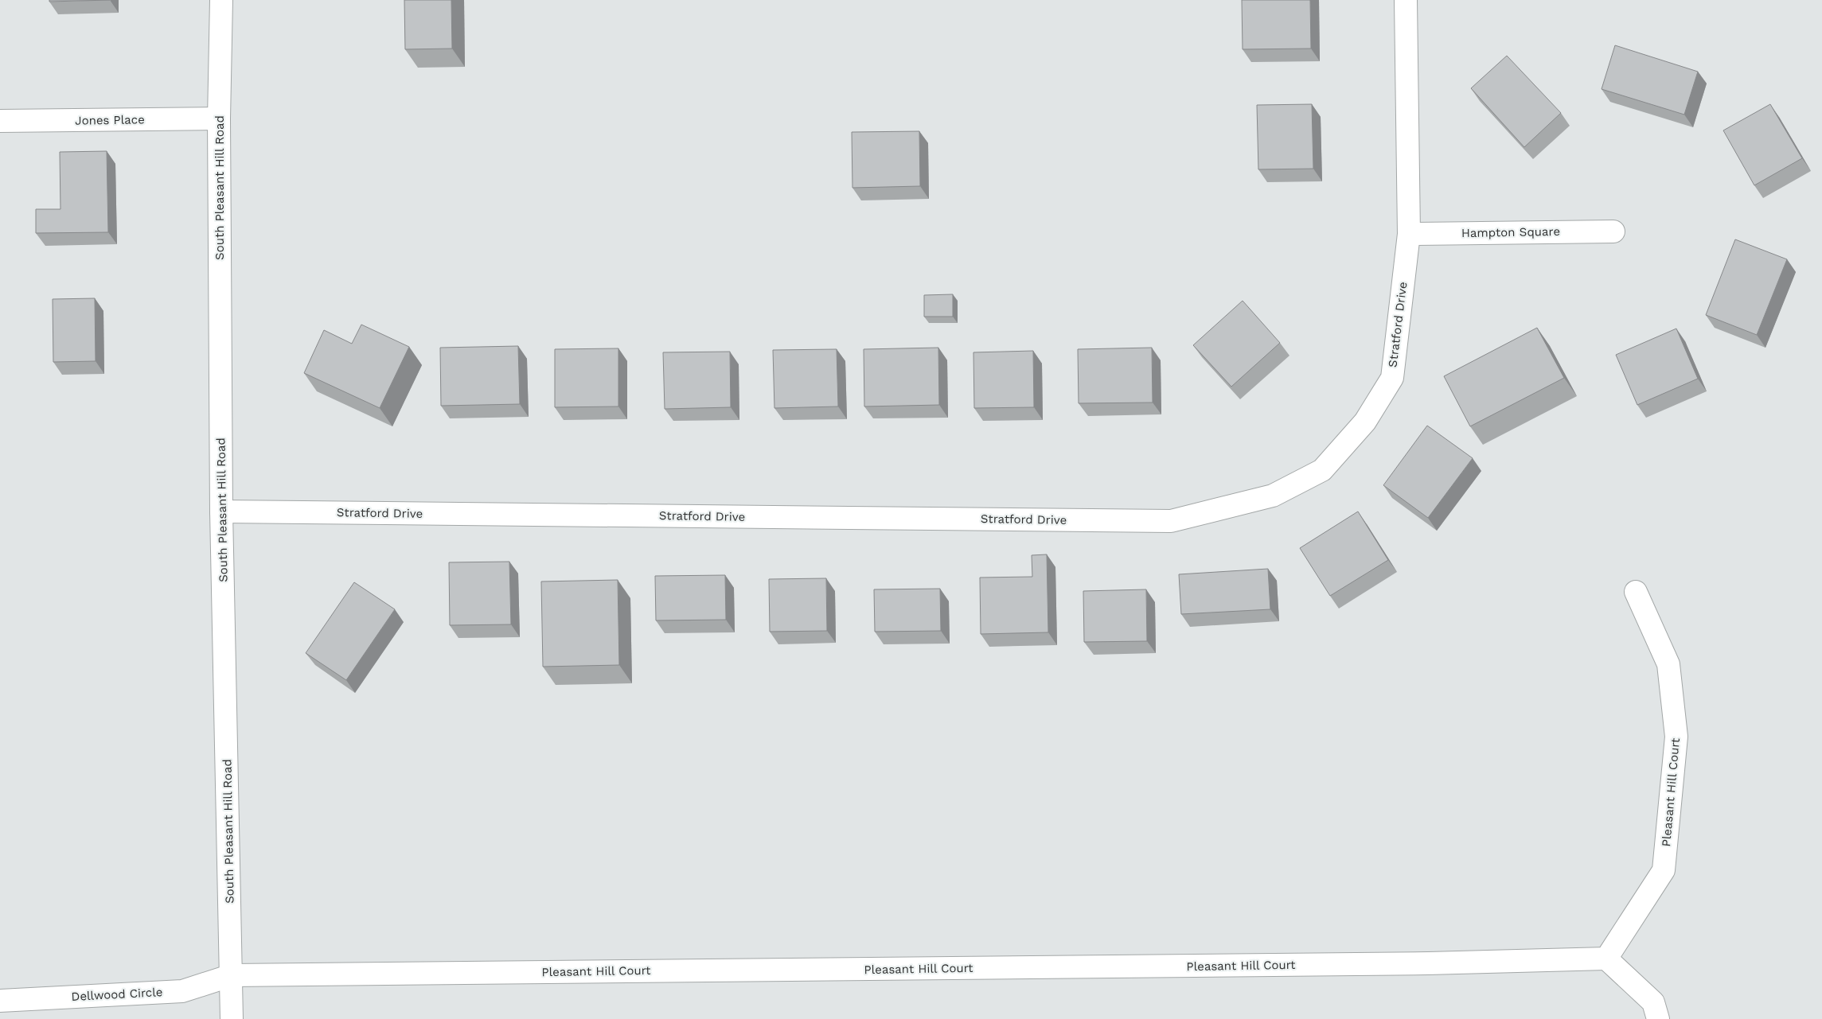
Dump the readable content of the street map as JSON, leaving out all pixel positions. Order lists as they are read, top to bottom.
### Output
{
  "streets": {
    "street": [
      "Jones Place",
      "South Pleasant Hill Road",
      "Hampton Square",
      "Stratford Drive",
      "Pleasant Hill Court",
      "Dellwood Circle"
    ]
  },
  "crossings": [
    ["Jones Place", "South Pleasant Hill Road"],
    ["South Pleasant Hill Road", "Stratford Drive"],
    ["South Pleasant Hill Road", "Pleasant Hill Court"],
    ["South Pleasant Hill Road", "Dellwood Circle"],
    ["Hampton Square", "Stratford Drive"],
    ["Pleasant Hill Court", "Dellwood Circle"]
  ]
}
